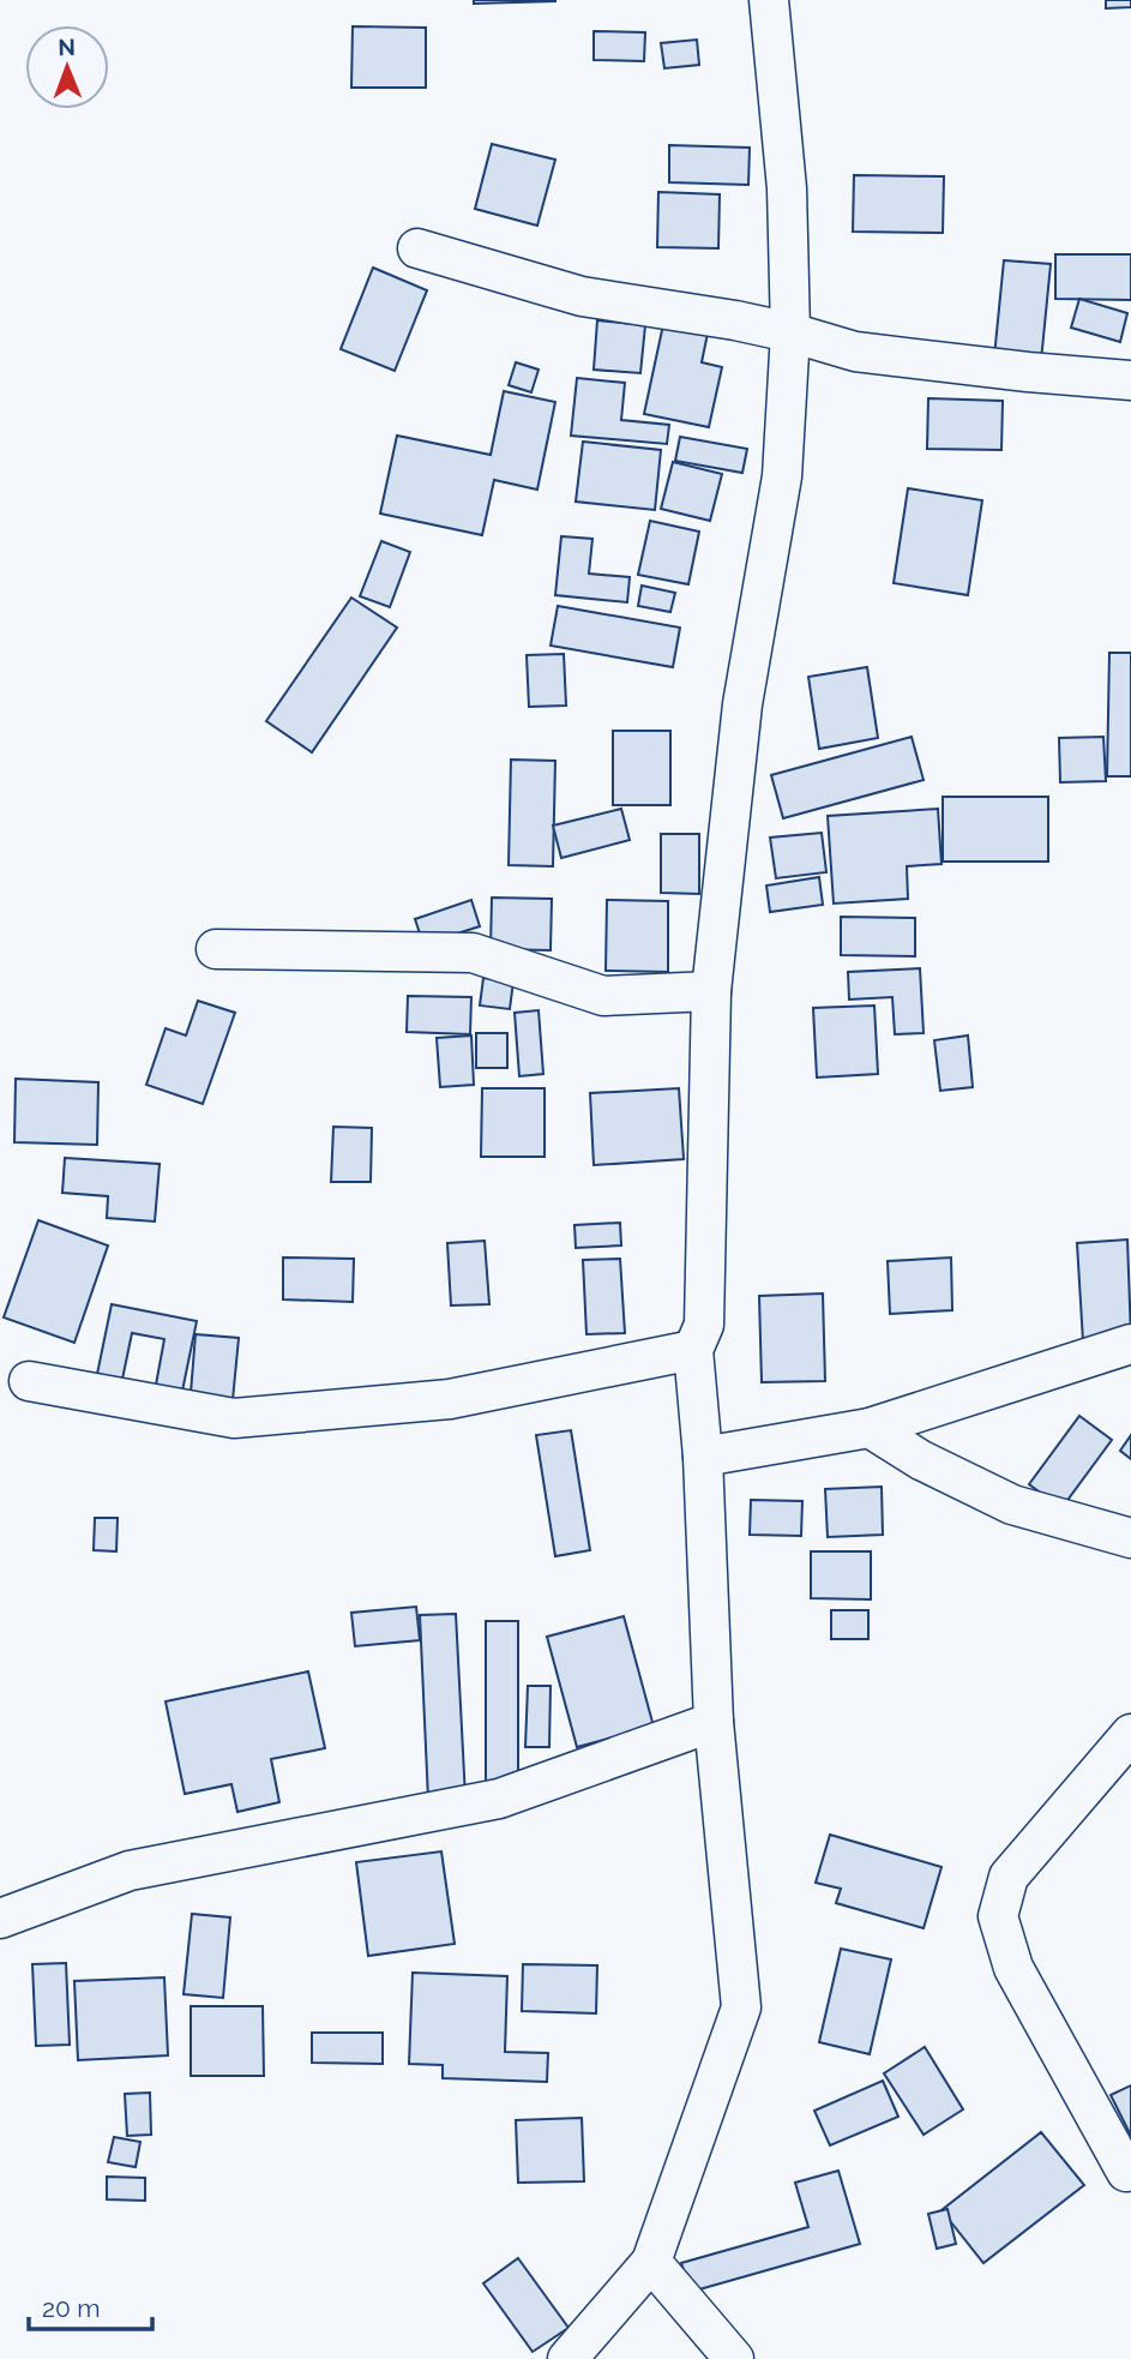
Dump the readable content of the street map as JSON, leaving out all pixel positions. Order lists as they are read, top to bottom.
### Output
{
  "scale_bar": "20 m",
  "north": "top"
}
